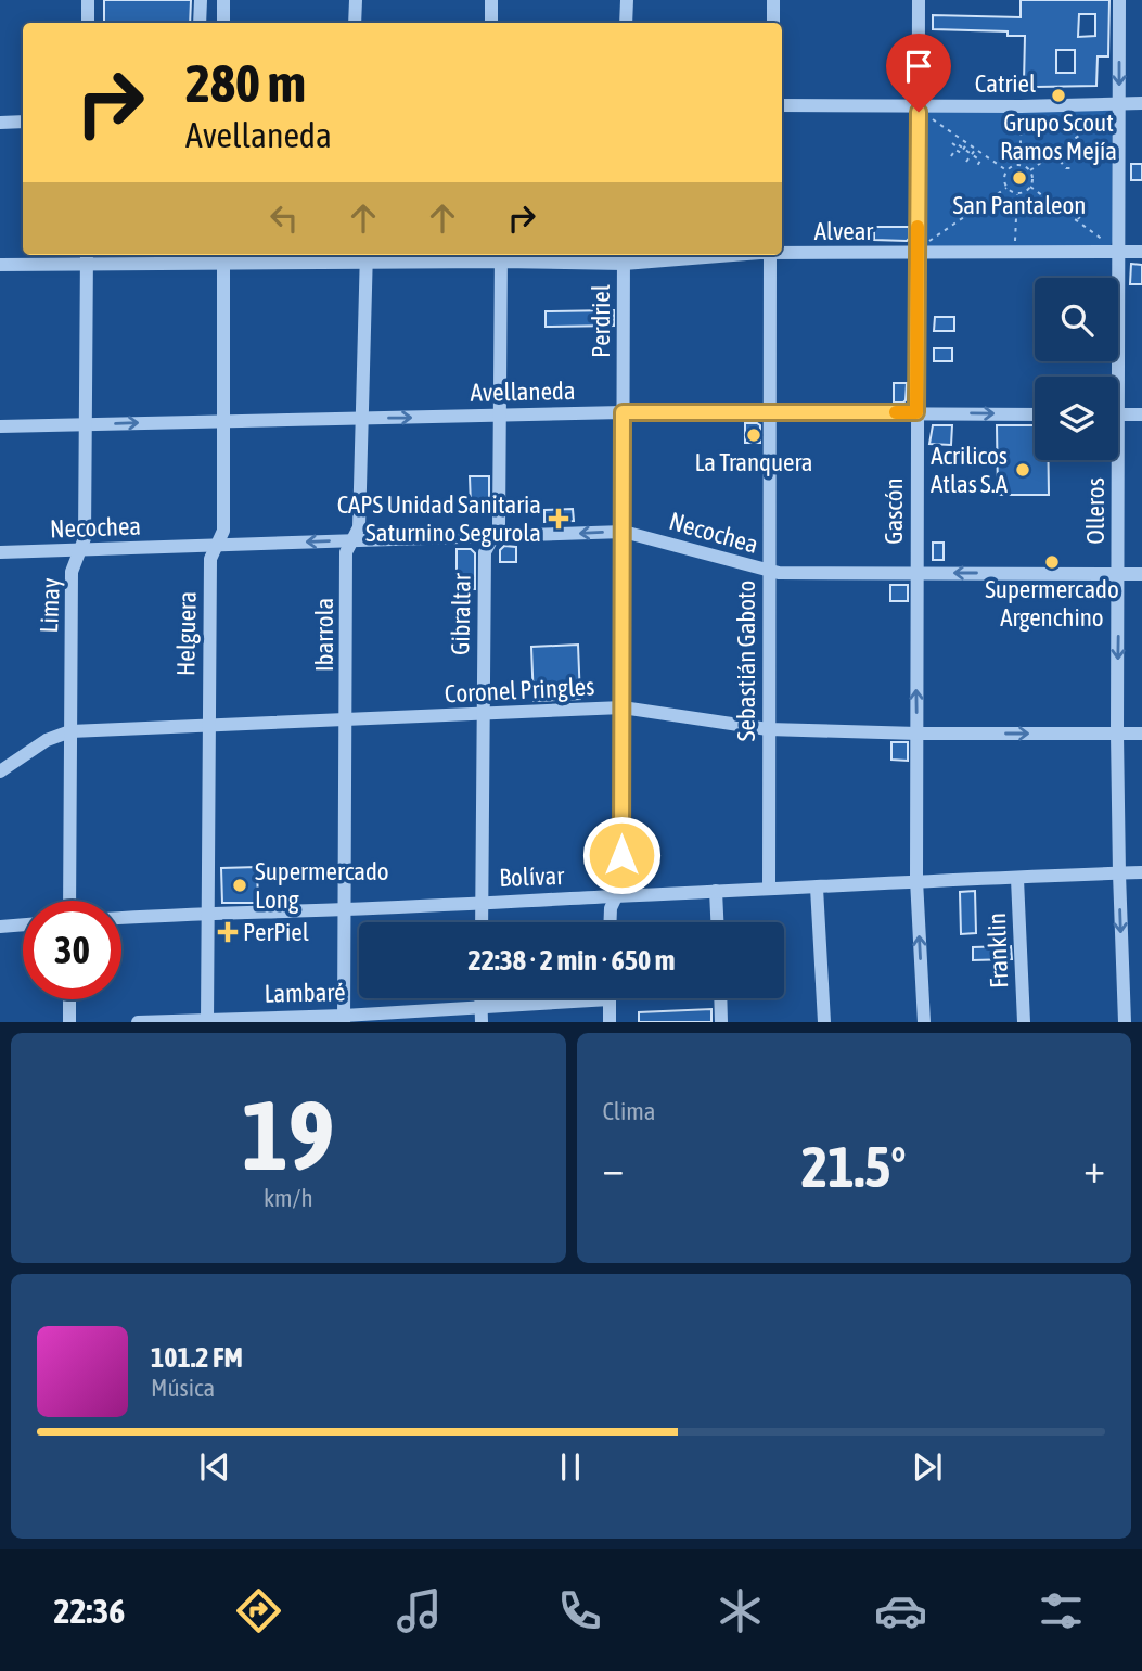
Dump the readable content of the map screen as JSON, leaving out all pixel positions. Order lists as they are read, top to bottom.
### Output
{
  "streets": {
    "street": [
      "Catriel",
      "Alvear",
      "Perdriel",
      "Avellaneda",
      "Gascón",
      "Olleros",
      "Necochea",
      "Limay",
      "Gibraltar",
      "Helguera",
      "Ibarrola",
      "Sebastián Gaboto",
      "Coronel Pringles",
      "Bolívar",
      "Franklin",
      "Lambaré"
    ]
  },
  "crossings": [
    ["Catriel", "Gascón"],
    ["Catriel", "Olleros"],
    ["Alvear", "Perdriel"],
    ["Alvear", "Gascón"],
    ["Alvear", "Olleros"],
    ["Alvear", "Limay"],
    ["Alvear", "Gibraltar"],
    ["Alvear", "Helguera"],
    ["Alvear", "Ibarrola"],
    ["Perdriel", "Avellaneda"],
    ["Perdriel", "Necochea"],
    ["Perdriel", "Coronel Pringles"],
    ["Perdriel", "Bolívar"],
    ["Avellaneda", "Gascón"],
    ["Avellaneda", "Limay"],
    ["Avellaneda", "Gibraltar"],
    ["Avellaneda", "Helguera"],
    ["Avellaneda", "Ibarrola"],
    ["Avellaneda", "Sebastián Gaboto"],
    ["Gascón", "Necochea"],
    ["Gascón", "Coronel Pringles"],
    ["Gascón", "Bolívar"],
    ["Olleros", "Necochea"],
    ["Olleros", "Coronel Pringles"],
    ["Olleros", "Bolívar"],
    ["Necochea", "Limay"],
    ["Necochea", "Gibraltar"],
    ["Necochea", "Helguera"],
    ["Necochea", "Ibarrola"],
    ["Necochea", "Sebastián Gaboto"],
    ["Limay", "Coronel Pringles"],
    ["Gibraltar", "Coronel Pringles"],
    ["Gibraltar", "Bolívar"],
    ["Helguera", "Coronel Pringles"],
    ["Helguera", "Bolívar"],
    ["Helguera", "Lambaré"],
    ["Ibarrola", "Coronel Pringles"],
    ["Ibarrola", "Bolívar"],
    ["Ibarrola", "Lambaré"],
    ["Sebastián Gaboto", "Coronel Pringles"],
    ["Sebastián Gaboto", "Bolívar"],
    ["Bolívar", "Franklin"]
  ],
  "one_way": ["Avellaneda", "Olleros", "Necochea"],
  "places": {
    "other": [
      "Grupo Scout Ramos Mejía",
      "San Pantaleon",
      "La Tranquera",
      "Acrilicos Atlas S.A",
      "Supermercado Argenchino",
      "Supermercado Long"
    ],
    "health": ["CAPS Unidad Sanitaria Saturnino Segurola", "PerPiel"]
  },
  "page": {
    "turn": ["280 m", "Avellaneda"],
    "limit": "30",
    "trip": "22:38 · 2 min · 650 m",
    "tile": [
      ["19", "km/h"],
      "Clima"
    ],
    "heat": ["−", "21.5°", "+"],
    "song": ["101.2 FM", "Música"],
    "tabs": "22:36"
  }
}
